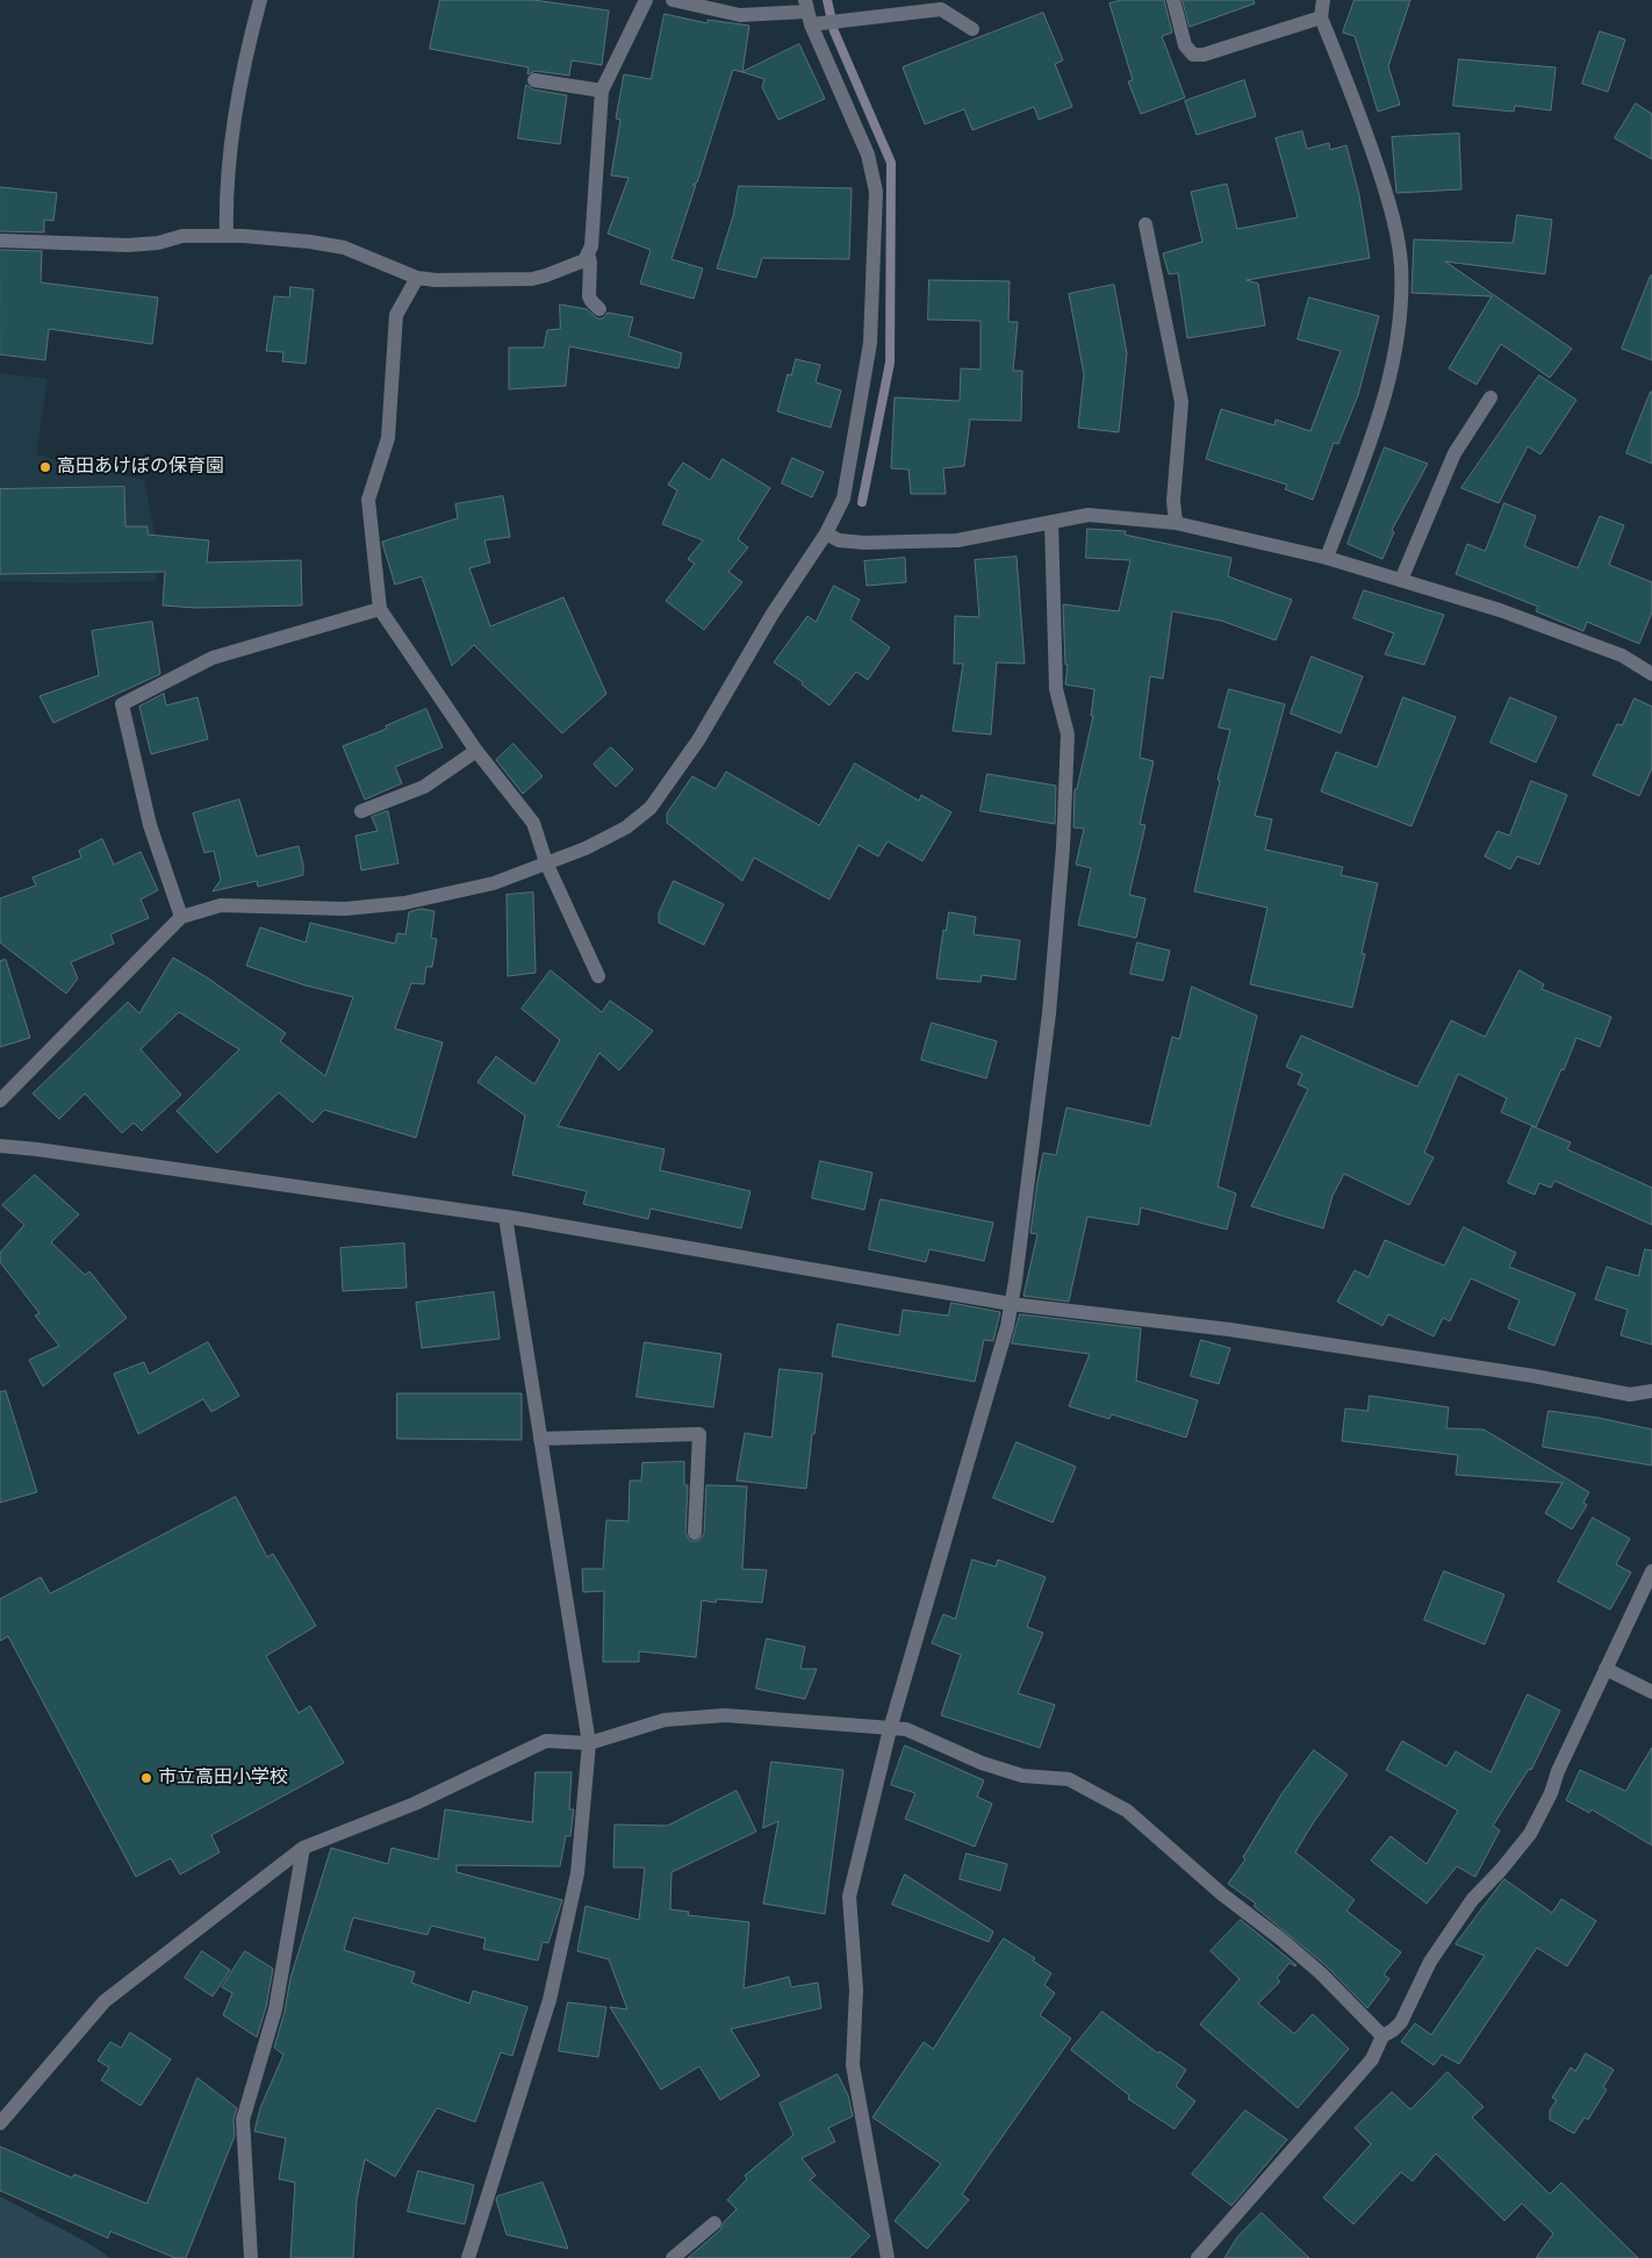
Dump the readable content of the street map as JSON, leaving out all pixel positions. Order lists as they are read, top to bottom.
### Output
{
  "places": ["高田あけぼの保育園", "市立高田小学校"]
}
